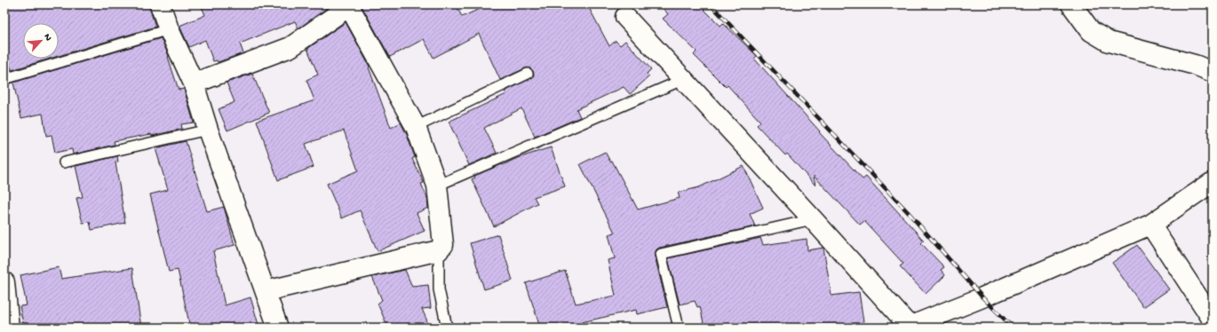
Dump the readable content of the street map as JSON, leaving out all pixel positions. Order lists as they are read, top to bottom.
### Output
{
  "north": "top right"
}
